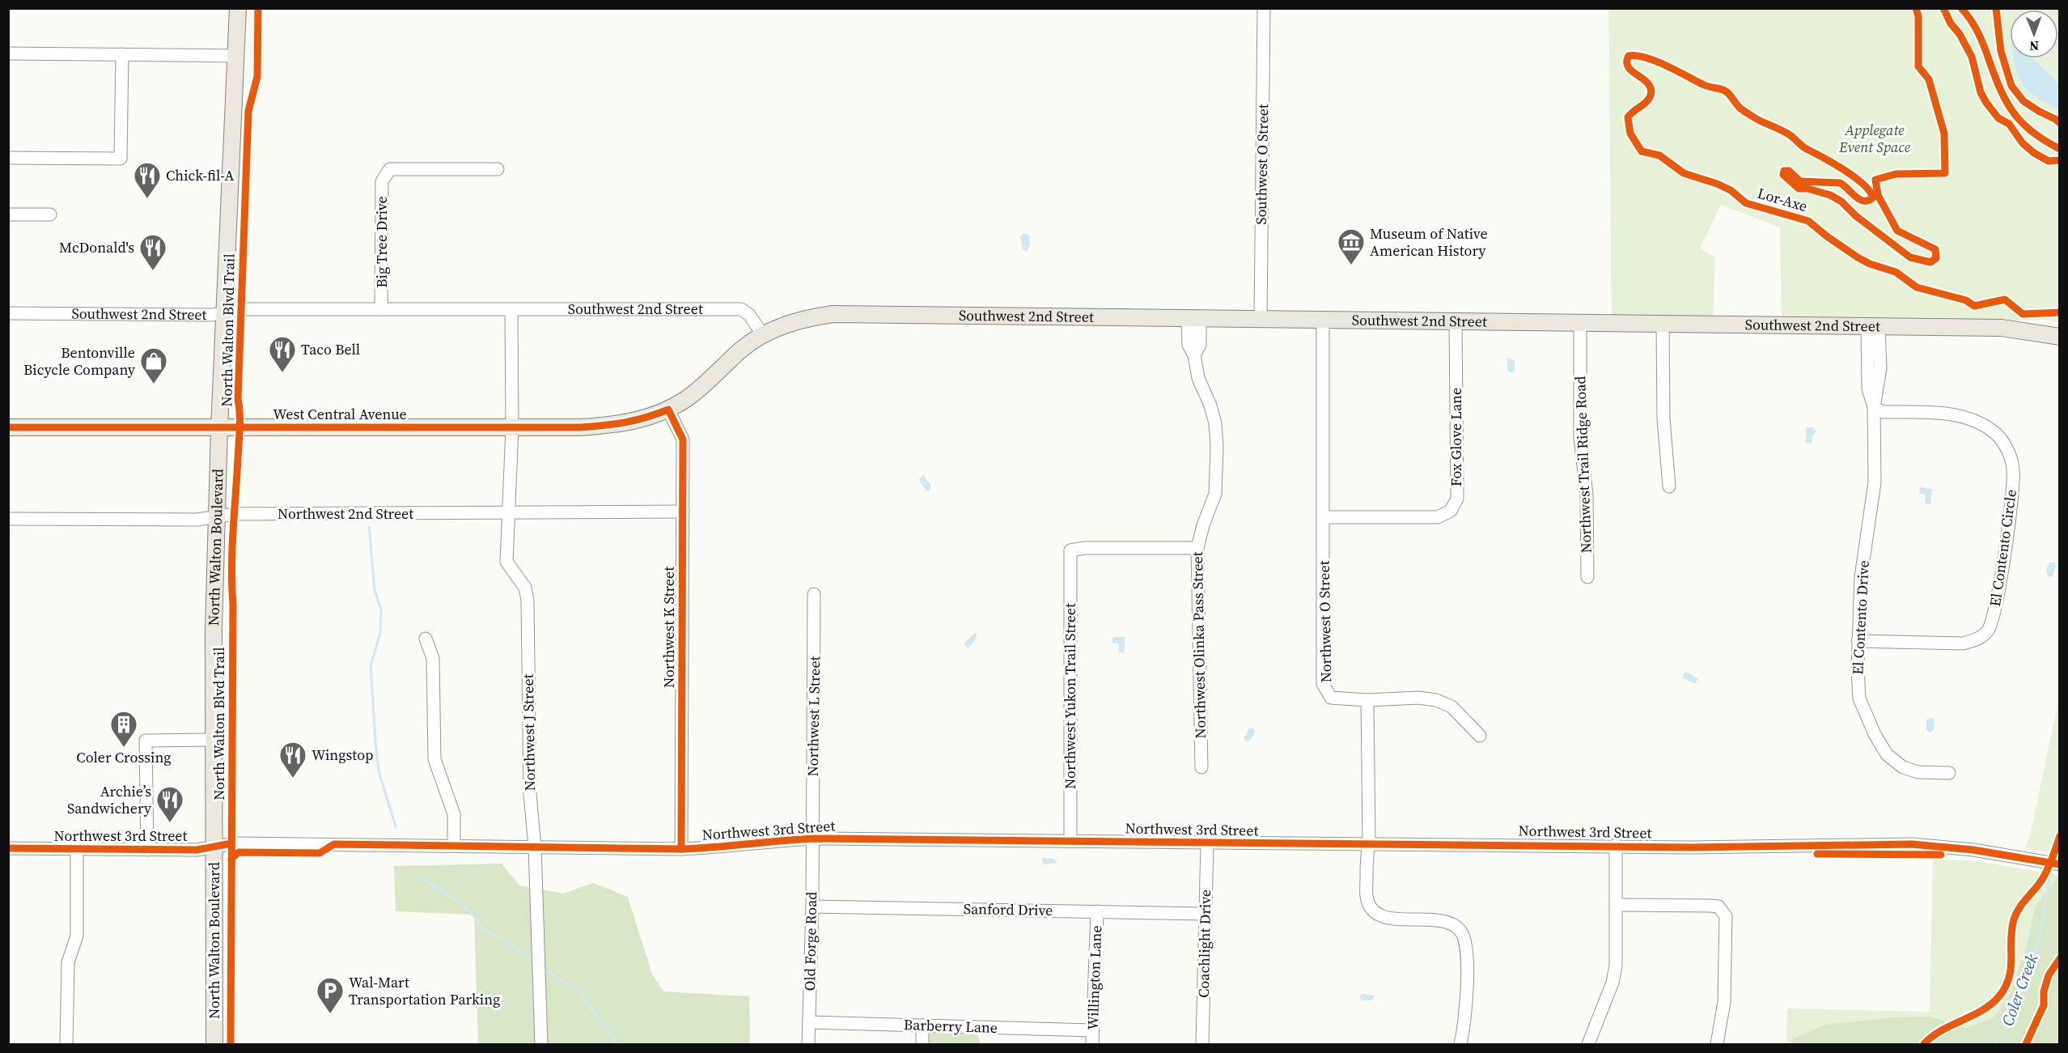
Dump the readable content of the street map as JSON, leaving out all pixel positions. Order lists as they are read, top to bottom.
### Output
{
  "streets": {
    "main road": ["Southwest 2nd Street", "West Central Avenue", "North Walton Boulevard"],
    "street": [
      "Southwest O Street",
      "Big Tree Drive",
      "Fox Glove Lane",
      "Northwest Trail Ridge Road",
      "Northwest 2nd Street",
      "El Contento Circle",
      "El Contento Drive",
      "Northwest O Street",
      "Northwest K Street",
      "Northwest Olinka Pass Street",
      "Northwest Yukon Trail Street",
      "Northwest L Street",
      "Northwest J Street",
      "Northwest 3rd Street",
      "Sanford Drive",
      "Old Forge Road",
      "Coachlight Drive",
      "Willington Lane",
      "Barberry Lane"
    ],
    "cycle path": ["Lor-Axe", "North Walton Blvd Trail"]
  },
  "crossings": [
    ["Southwest O Street", "Southwest 2nd Street"],
    ["Big Tree Drive", "Southwest 2nd Street"],
    ["Southwest 2nd Street", "West Central Avenue"],
    ["Southwest 2nd Street", "Fox Glove Lane"],
    ["Southwest 2nd Street", "Northwest Trail Ridge Road"],
    ["Southwest 2nd Street", "North Walton Boulevard"],
    ["Southwest 2nd Street", "El Contento Drive"],
    ["Southwest 2nd Street", "Northwest O Street"],
    ["Southwest 2nd Street", "Northwest Olinka Pass Street"],
    ["Southwest 2nd Street", "Northwest J Street"],
    ["West Central Avenue", "North Walton Boulevard"],
    ["West Central Avenue", "Northwest K Street"],
    ["West Central Avenue", "Northwest J Street"],
    ["Fox Glove Lane", "Northwest O Street"],
    ["Northwest 2nd Street", "North Walton Boulevard"],
    ["Northwest 2nd Street", "Northwest K Street"],
    ["Northwest 2nd Street", "Northwest J Street"],
    ["North Walton Boulevard", "Northwest 3rd Street"],
    ["El Contento Circle", "El Contento Drive"],
    ["Northwest K Street", "Northwest 3rd Street"],
    ["Northwest Olinka Pass Street", "Northwest Yukon Trail Street"],
    ["Northwest Yukon Trail Street", "Northwest 3rd Street"],
    ["Northwest L Street", "Northwest 3rd Street"],
    ["Northwest L Street", "Old Forge Road"],
    ["Northwest J Street", "Northwest 3rd Street"],
    ["Northwest 3rd Street", "Old Forge Road"],
    ["Northwest 3rd Street", "Coachlight Drive"],
    ["Sanford Drive", "Old Forge Road"],
    ["Sanford Drive", "Coachlight Drive"],
    ["Sanford Drive", "Willington Lane"],
    ["Old Forge Road", "Barberry Lane"],
    ["Willington Lane", "Barberry Lane"]
  ],
  "water": ["Coler Creek"],
  "parks": ["Applegate Event Space"],
  "places": {
    "restaurant": [
      "Chick-fil-A",
      "McDonald's",
      "Taco Bell",
      "Wingstop",
      "Archie’s Sandwichery"
    ],
    "museum": ["Museum of Native American History"],
    "shop": ["Bentonville Bicycle Company"],
    "building": ["Coler Crossing"],
    "parking": ["Wal-Mart Transportation Parking"]
  },
  "north": "bottom"
}
